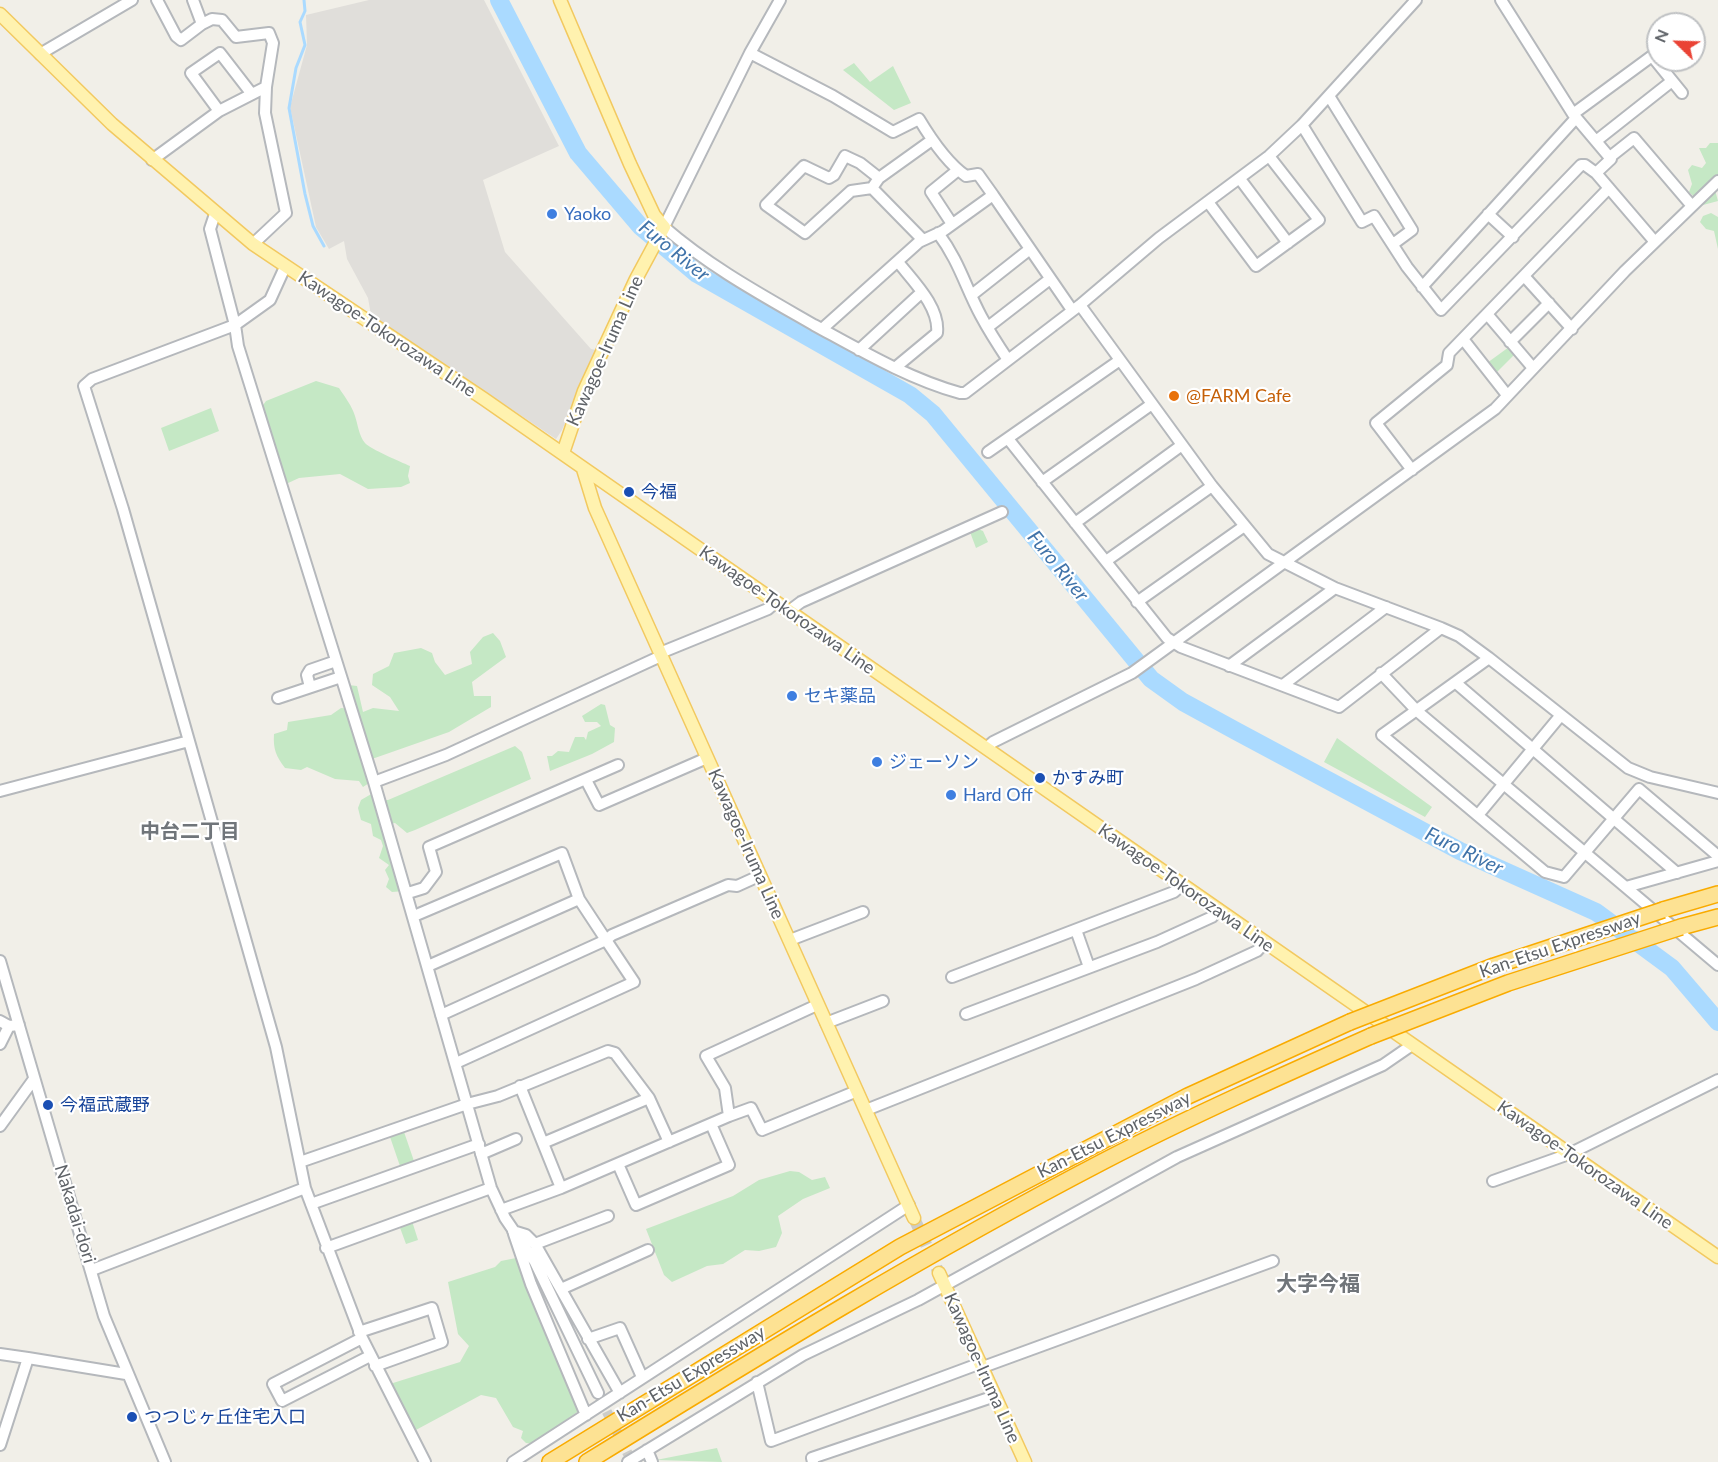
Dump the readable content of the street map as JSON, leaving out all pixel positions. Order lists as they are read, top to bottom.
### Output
{
  "streets": {
    "highway": ["Kan-Etsu Expressway"],
    "main road": ["Kawagoe-Tokorozawa Line", "Kawagoe-Iruma Line"],
    "street": ["Nakadai-dori"]
  },
  "crossings": [
    ["Kawagoe-Tokorozawa Line", "Kawagoe-Iruma Line"]
  ],
  "districts": ["中台二丁目", "大字今福"],
  "water": ["Furo River"],
  "places": [
    "Yaoko",
    "@FARM Cafe",
    "今福",
    "セキ薬品",
    "ジェーソン",
    "かすみ町",
    "Hard Off",
    "今福武蔵野",
    "つつじヶ丘住宅入口"
  ],
  "north": "top left"
}
